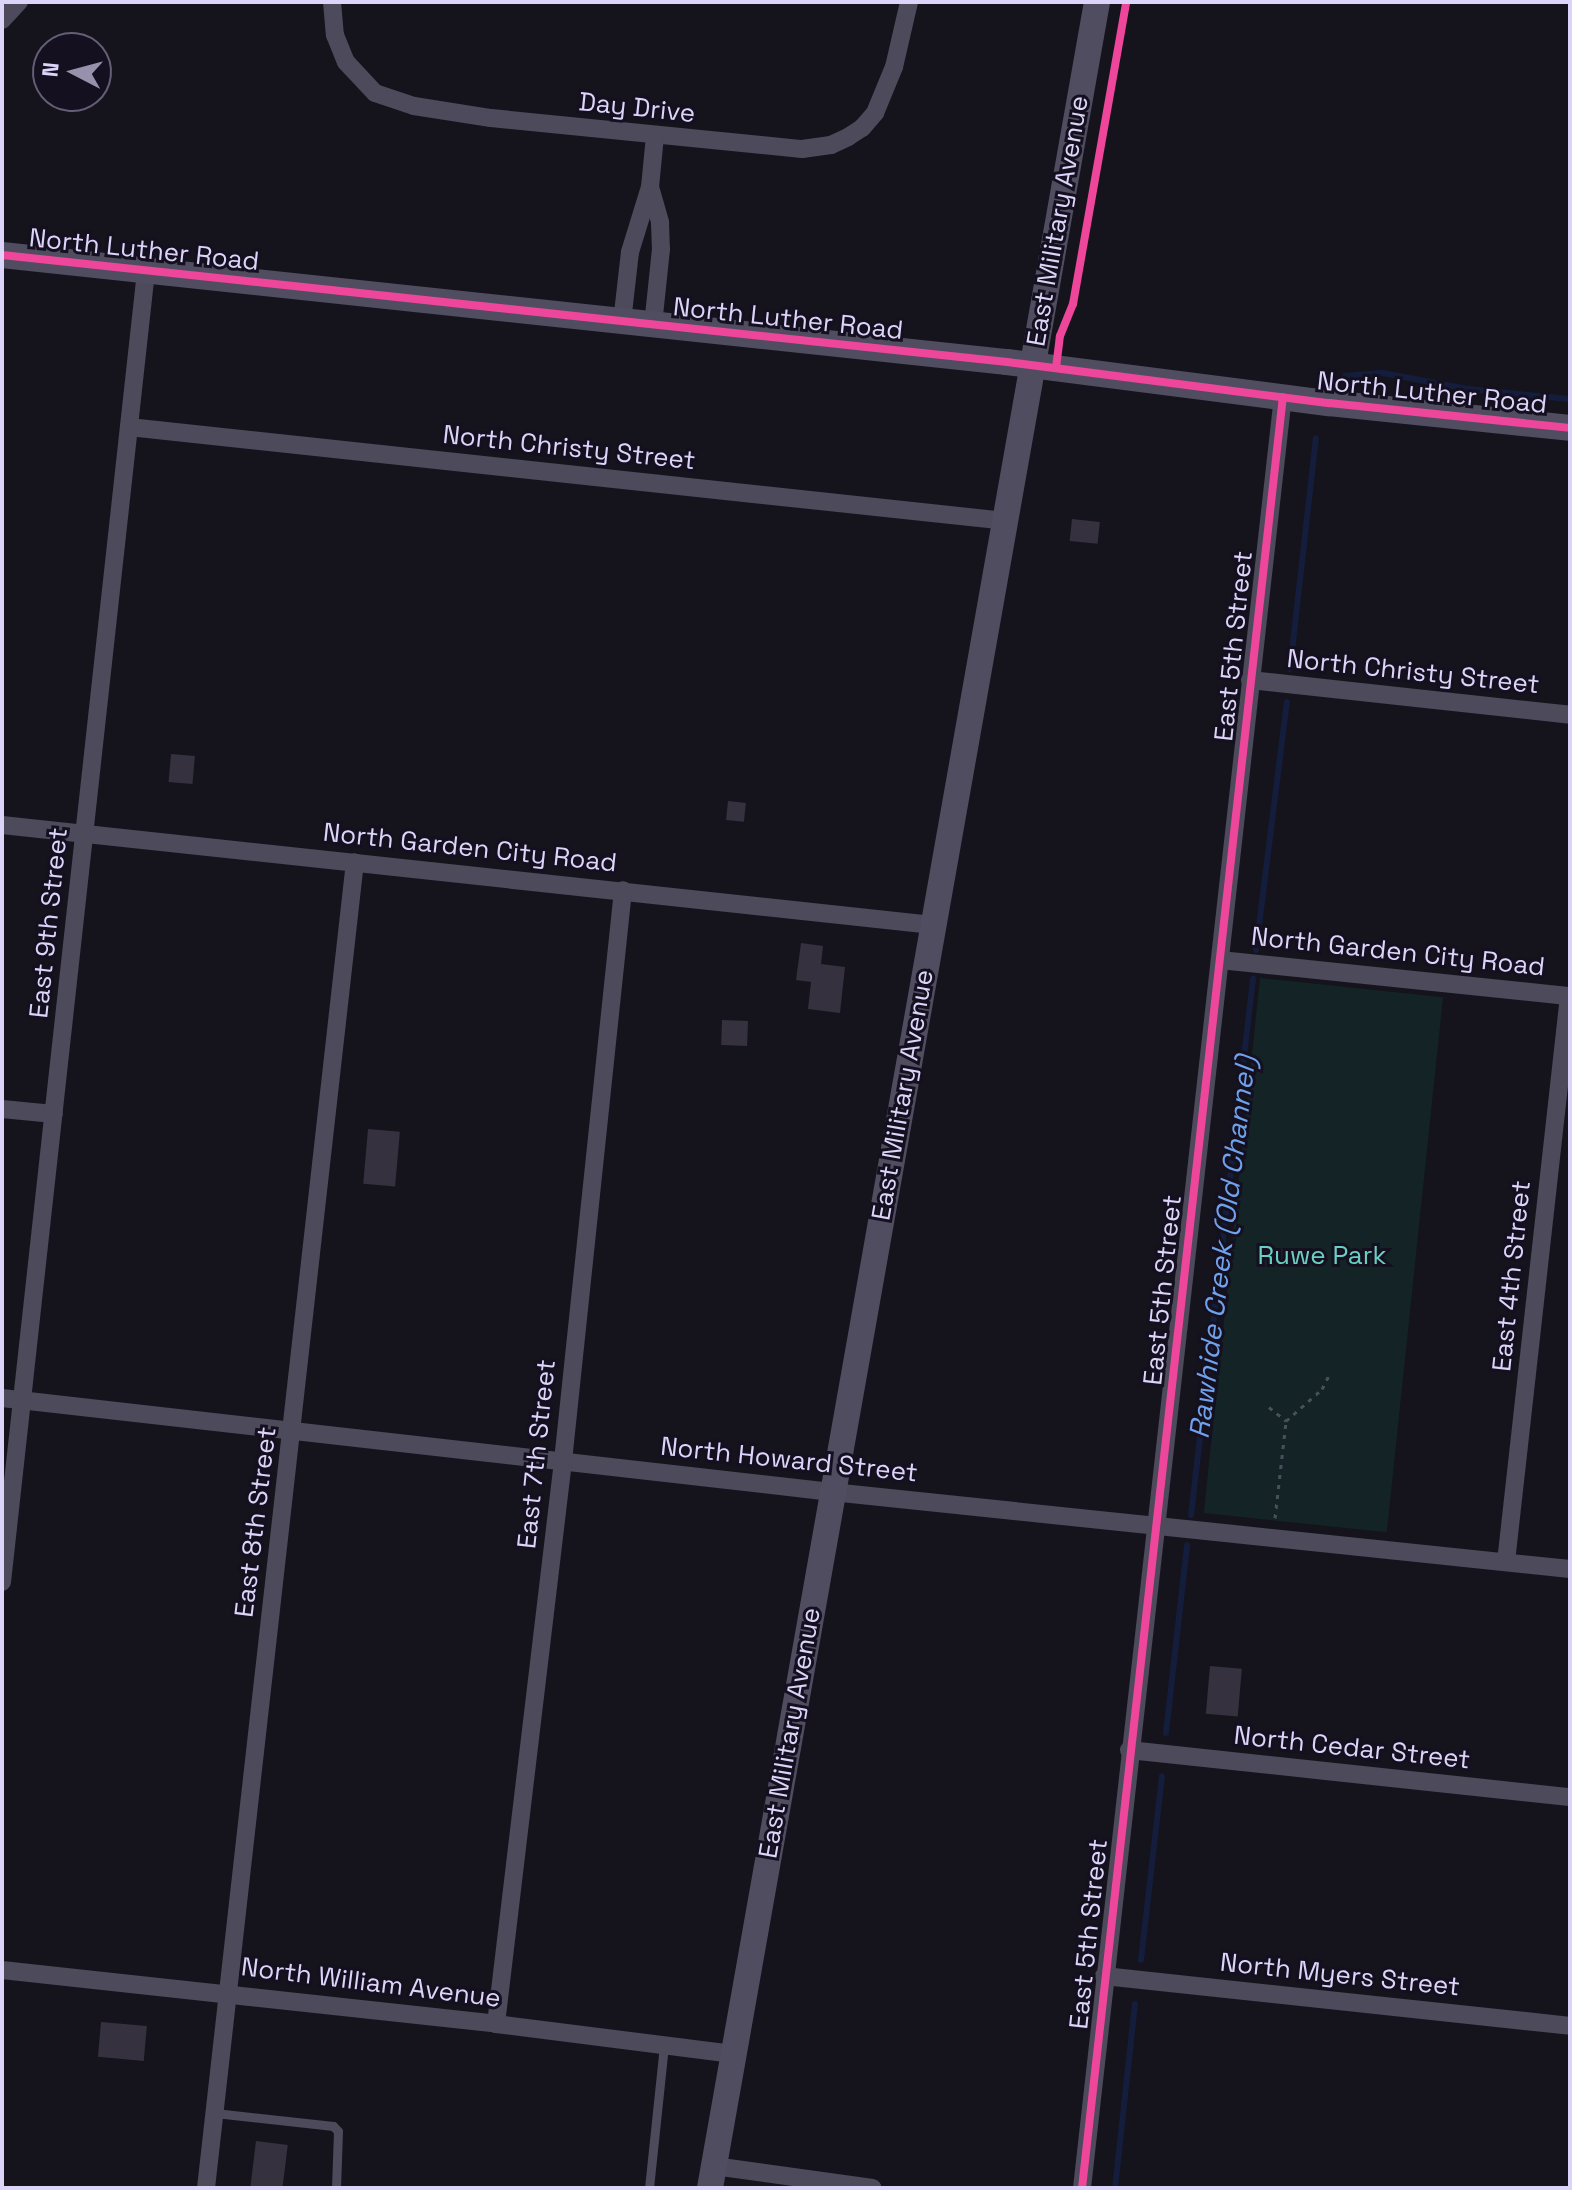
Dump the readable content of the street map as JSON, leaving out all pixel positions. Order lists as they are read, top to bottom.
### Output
{
  "streets": {
    "main road": ["East Military Avenue", "North Luther Road"],
    "street": [
      "Day Drive",
      "North Christy Street",
      "East 5th Street",
      "North Garden City Road",
      "East 9th Street",
      "East 4th Street",
      "East 7th Street",
      "North Howard Street",
      "East 8th Street",
      "North Cedar Street",
      "North Myers Street",
      "North William Avenue"
    ]
  },
  "crossings": [
    ["East Military Avenue", "North Luther Road"],
    ["East Military Avenue", "North Christy Street"],
    ["East Military Avenue", "North Garden City Road"],
    ["East Military Avenue", "North Howard Street"],
    ["East Military Avenue", "North William Avenue"],
    ["North Luther Road", "East 5th Street"],
    ["North Luther Road", "East 9th Street"],
    ["North Christy Street", "East 5th Street"],
    ["North Christy Street", "East 9th Street"],
    ["East 5th Street", "North Garden City Road"],
    ["East 5th Street", "North Howard Street"],
    ["East 5th Street", "North Cedar Street"],
    ["East 5th Street", "North Myers Street"],
    ["North Garden City Road", "East 9th Street"],
    ["North Garden City Road", "East 4th Street"],
    ["North Garden City Road", "East 7th Street"],
    ["North Garden City Road", "East 8th Street"],
    ["East 9th Street", "North Howard Street"],
    ["East 4th Street", "North Howard Street"],
    ["East 7th Street", "North Howard Street"],
    ["East 7th Street", "North William Avenue"],
    ["North Howard Street", "East 8th Street"],
    ["East 8th Street", "North William Avenue"]
  ],
  "water": ["Rawhide Creek (Old Channel)"],
  "parks": ["Ruwe Park"],
  "north": "left"
}
